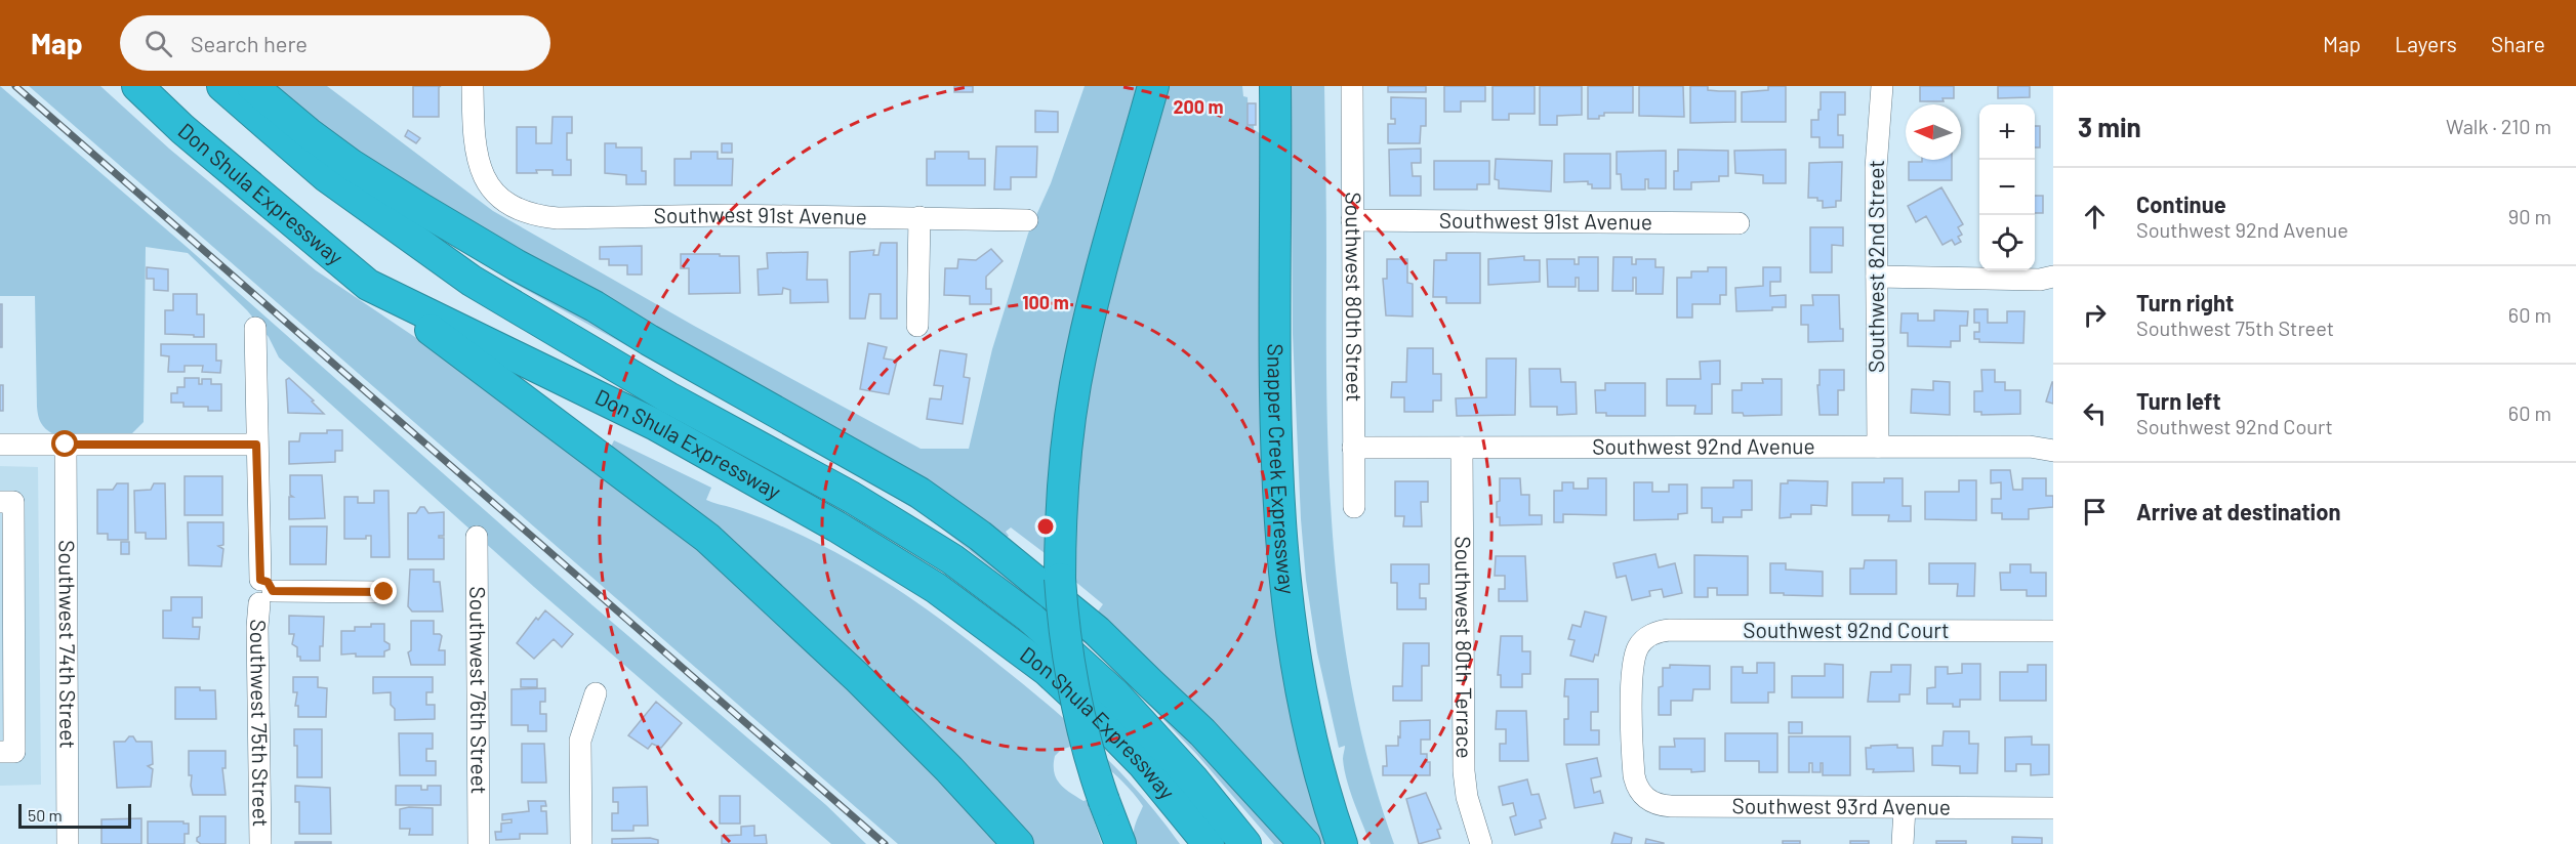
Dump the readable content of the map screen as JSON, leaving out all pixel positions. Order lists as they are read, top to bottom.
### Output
{
  "streets": {
    "highway": ["Don Shula Expressway", "Snapper Creek Expressway"],
    "street": [
      "Southwest 91st Avenue",
      "Southwest 82nd Street",
      "Southwest 80th Street",
      "Southwest 92nd Avenue",
      "Southwest 92nd Court",
      "Southwest 74th Street",
      "Southwest 80th Terrace",
      "Southwest 76th Street",
      "Southwest 75th Street",
      "Southwest 93rd Avenue"
    ]
  },
  "crossings": [
    ["Southwest 91st Avenue", "Southwest 80th Street"],
    ["Southwest 82nd Street", "Southwest 92nd Avenue"],
    ["Southwest 80th Street", "Southwest 92nd Avenue"],
    ["Southwest 92nd Avenue", "Southwest 80th Terrace"],
    ["Southwest 92nd Court", "Southwest 93rd Avenue"]
  ],
  "scale_bar": "50 m",
  "north": "left",
  "page": {
    "header": "Map",
    "search": "Search here",
    "nav": ["Map", "Layers", "Share"],
    "heading": ["3 min", "Walk · 210 m"],
    "map_buttons": ["+", "−"],
    "list": [
      ["Continue", "Southwest 92nd Avenue", "90 m"],
      ["Turn right", "Southwest 75th Street", "60 m"],
      ["Turn left", "Southwest 92nd Court", "60 m"],
      "Arrive at destination"
    ],
    "scale": "50 m"
  },
  "rings": ["200 m", "100 m"]
}
